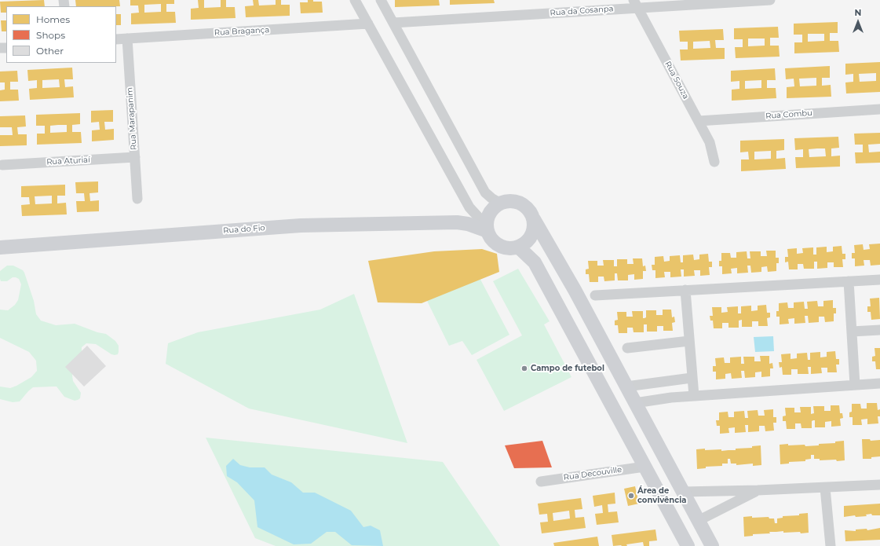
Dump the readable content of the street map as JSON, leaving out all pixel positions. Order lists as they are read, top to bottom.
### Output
{
  "streets": {
    "street": [
      "Rua da Cosanpa",
      "Rua Bragança",
      "Rua Souza",
      "Rua Combu",
      "Rua Marapanim",
      "Rua Aturiaí",
      "Rua do Fio",
      "Rua Decouville"
    ]
  },
  "crossings": [
    ["Rua da Cosanpa", "Rua Souza"],
    ["Rua Bragança", "Rua Marapanim"],
    ["Rua Souza", "Rua Combu"],
    ["Rua Marapanim", "Rua Aturiaí"]
  ],
  "places": ["Campo de futebol", "Área de convivência"],
  "legend": ["Homes", "Shops", "Other"],
  "north": "top"
}
